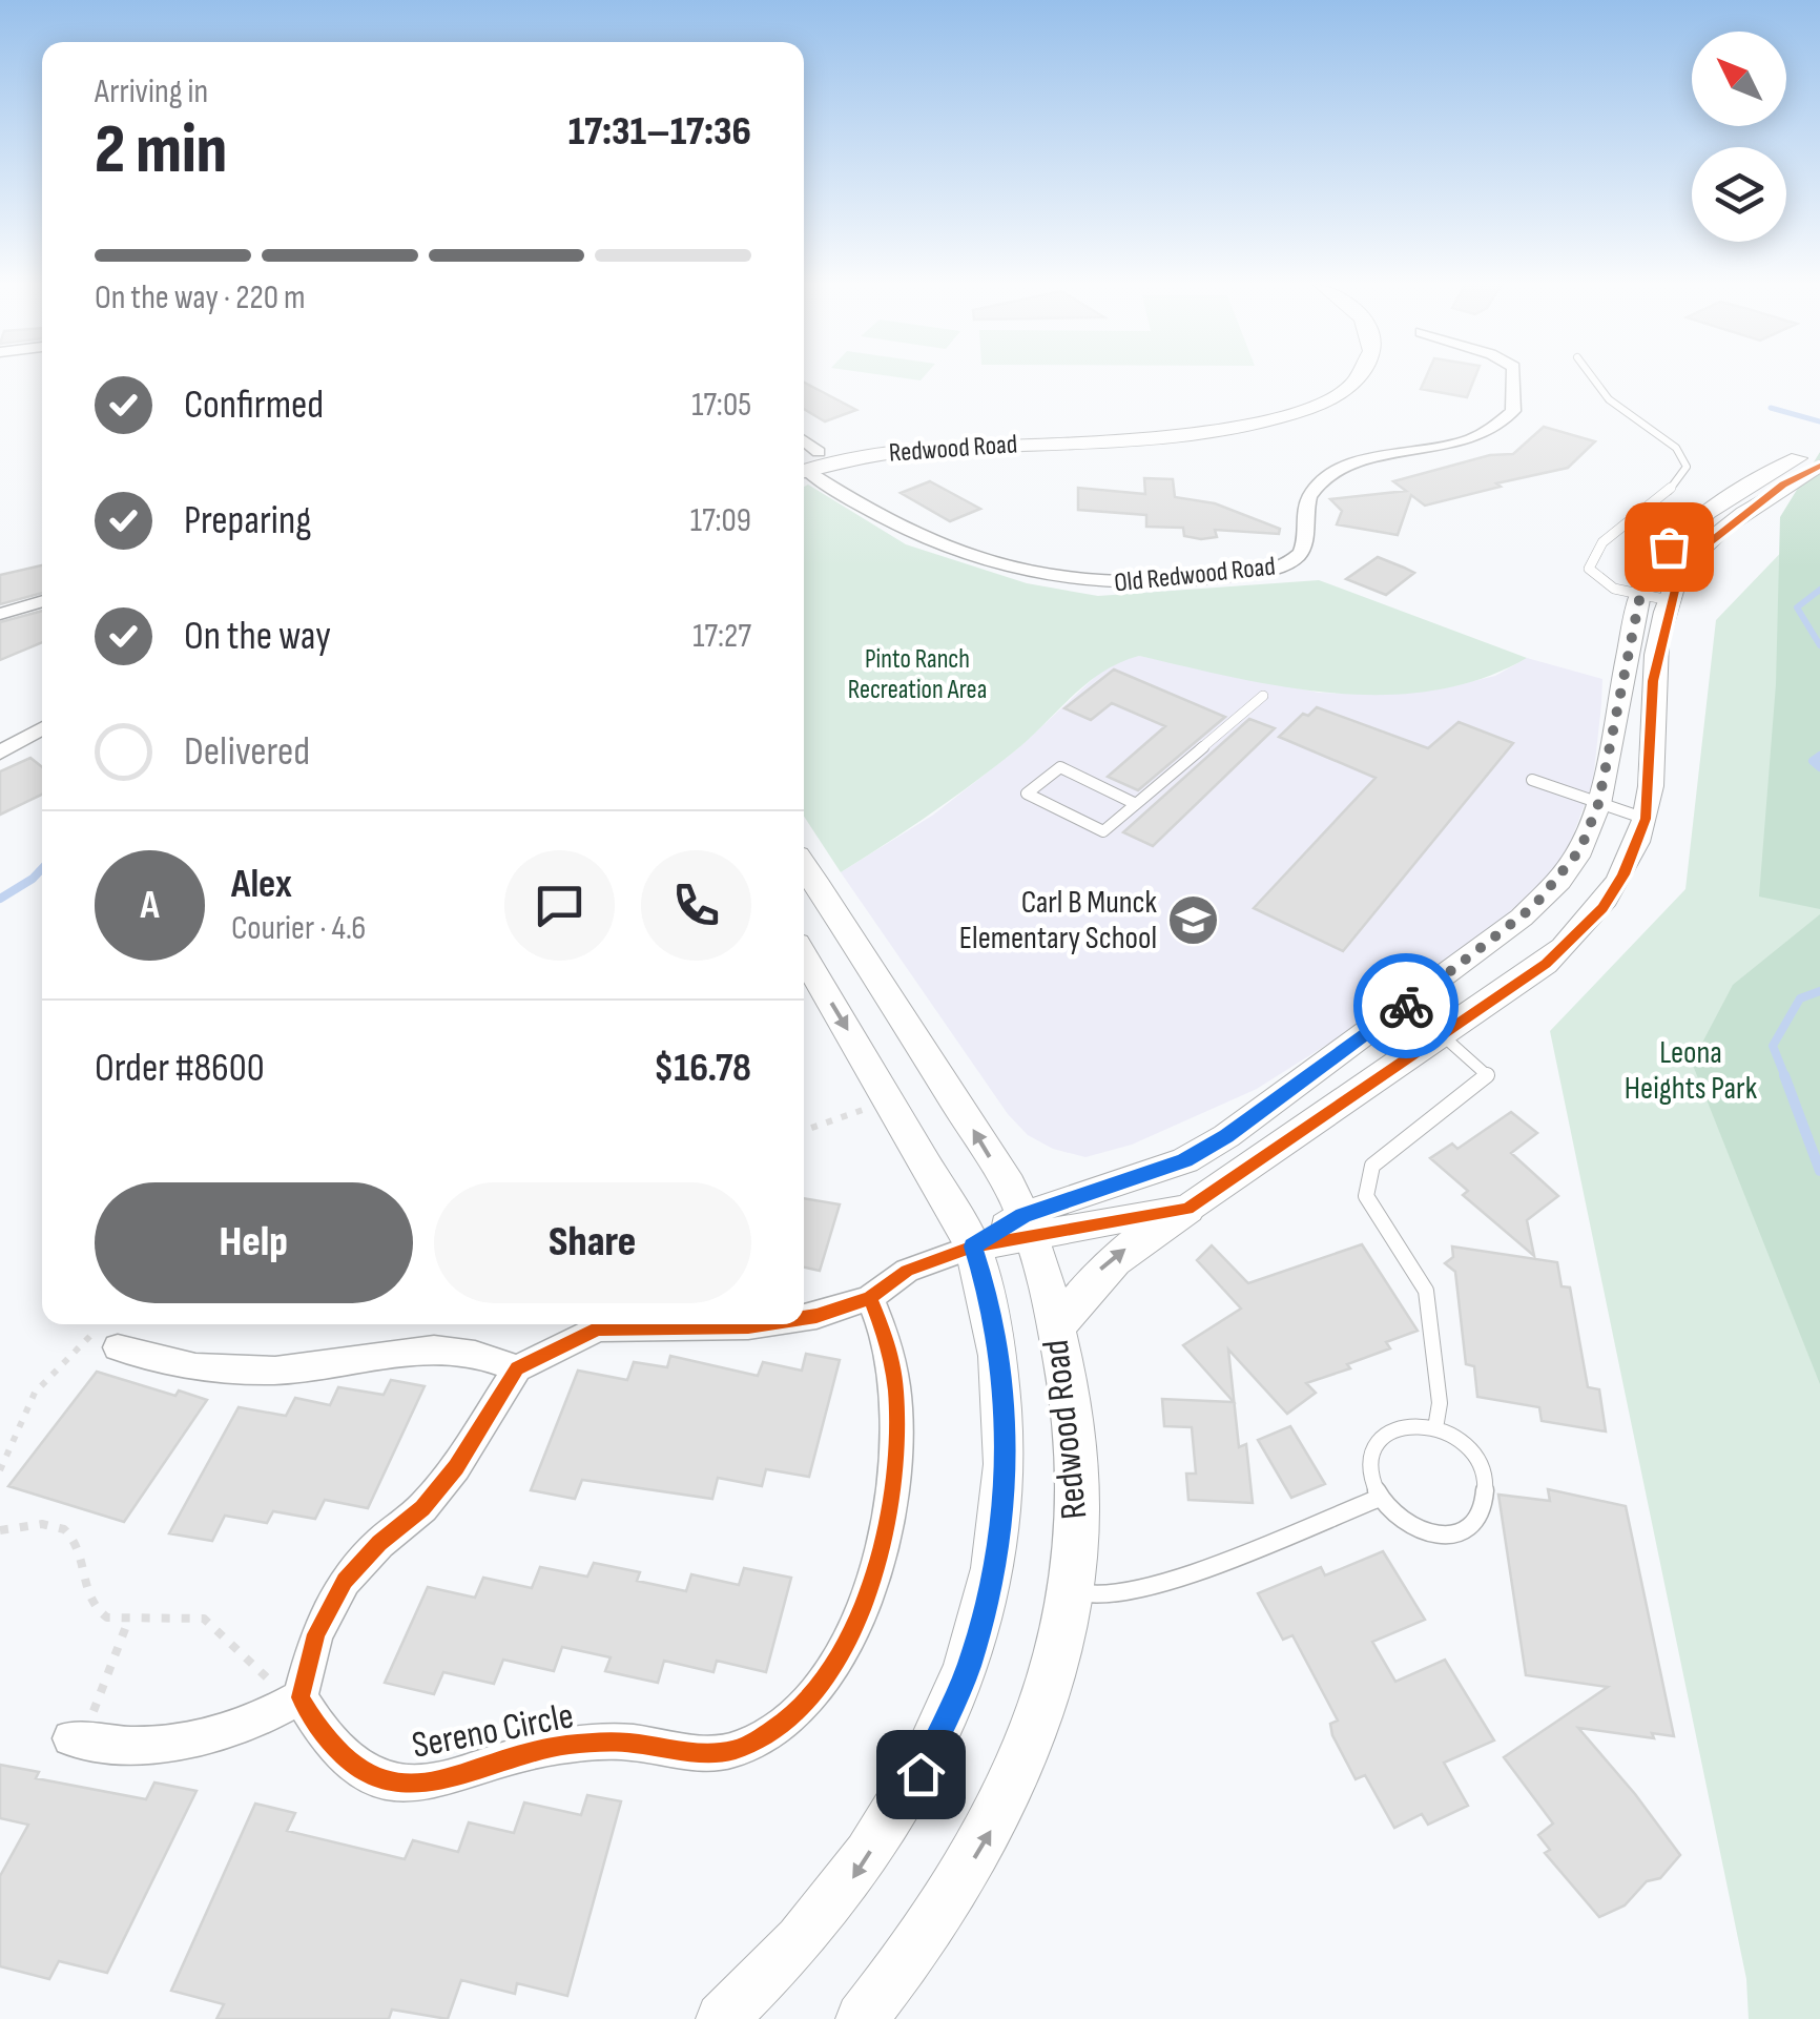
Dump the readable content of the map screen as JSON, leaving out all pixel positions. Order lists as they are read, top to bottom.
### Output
{
  "streets": {
    "main road": ["Redwood Road"],
    "street": ["Old Redwood Road", "Sereno Circle"]
  },
  "parks": ["Pinto Ranch Recreation Area", "Leona Heights Park"],
  "places": {
    "school or university": ["Carl B Munck Elementary School"]
  },
  "north": "top left",
  "page": {
    "heading": ["2 min", "Arriving in", "17:31–17:36"],
    "panel": [
      "Alex",
      "Courier · 4.6",
      "Order #8600",
      "$16.78"
    ],
    "bar": "On the way · 220 m",
    "list": [
      ["Confirmed", "17:05"],
      ["Preparing", "17:09"],
      ["On the way", "17:27"],
      "Delivered"
    ],
    "round": "A",
    "buttons": ["Help", "Share"]
  }
}
